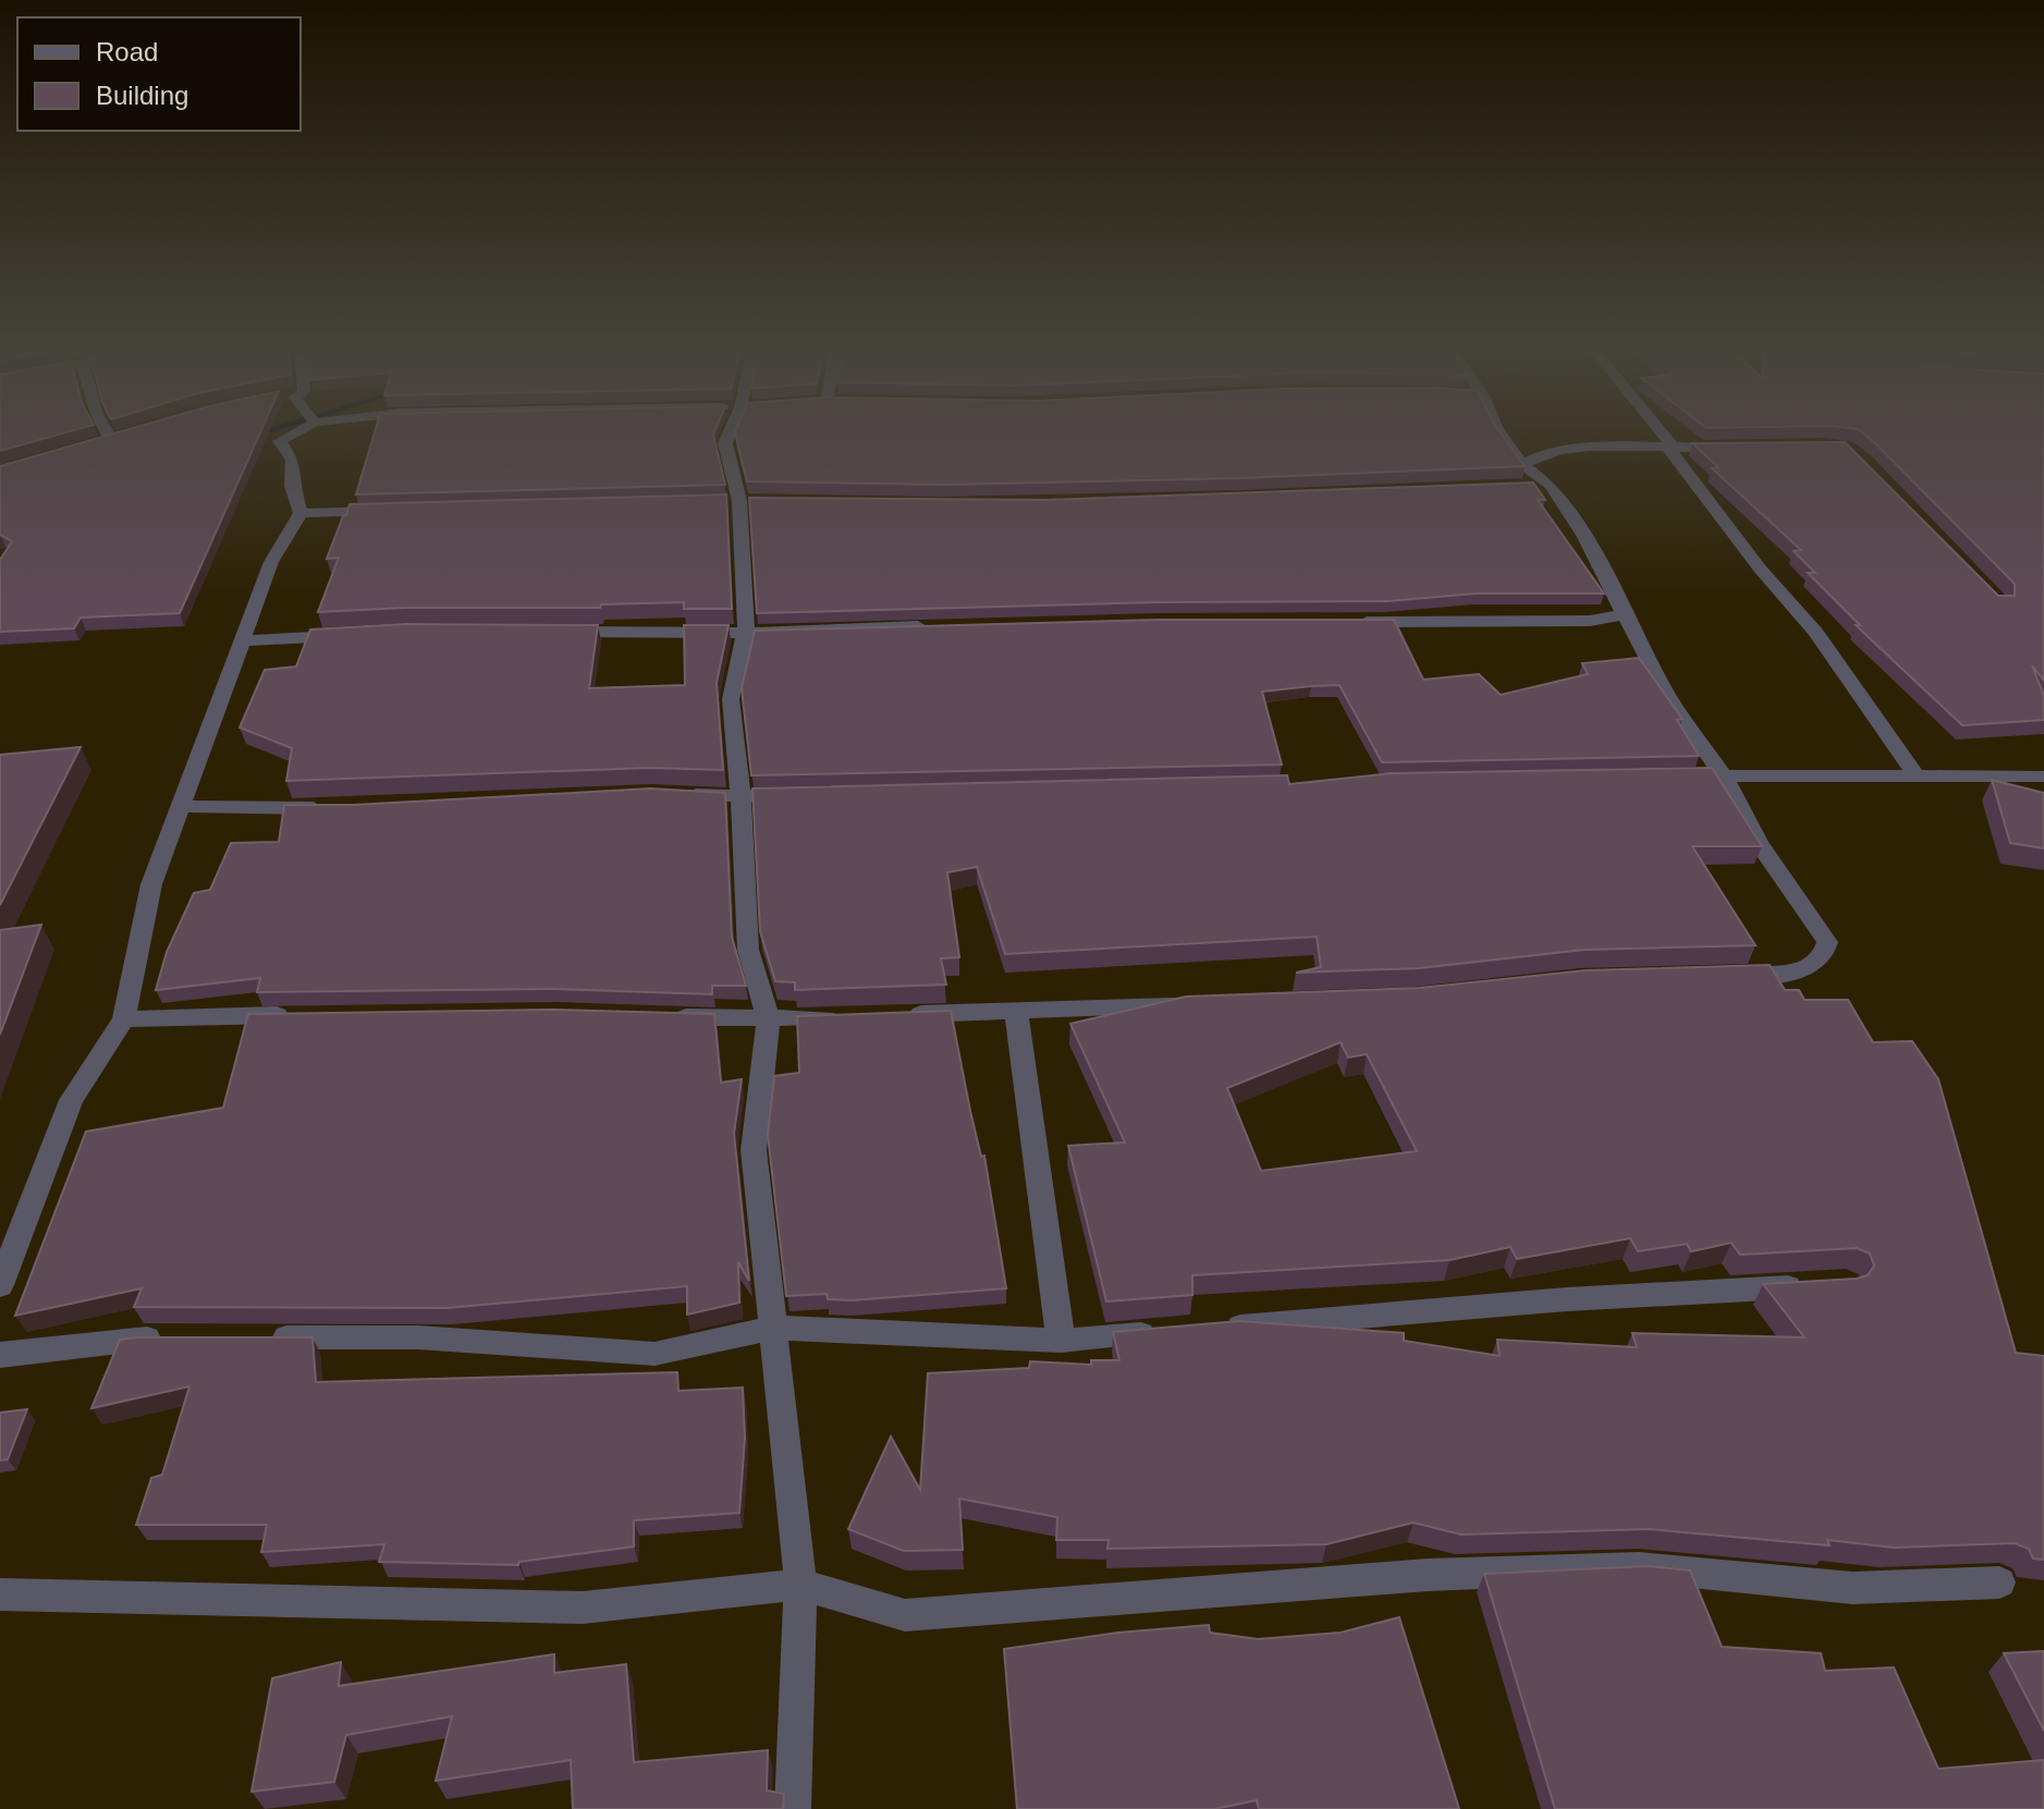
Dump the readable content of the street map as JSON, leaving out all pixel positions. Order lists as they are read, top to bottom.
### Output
{
  "legend": ["Road", "Building"]
}
